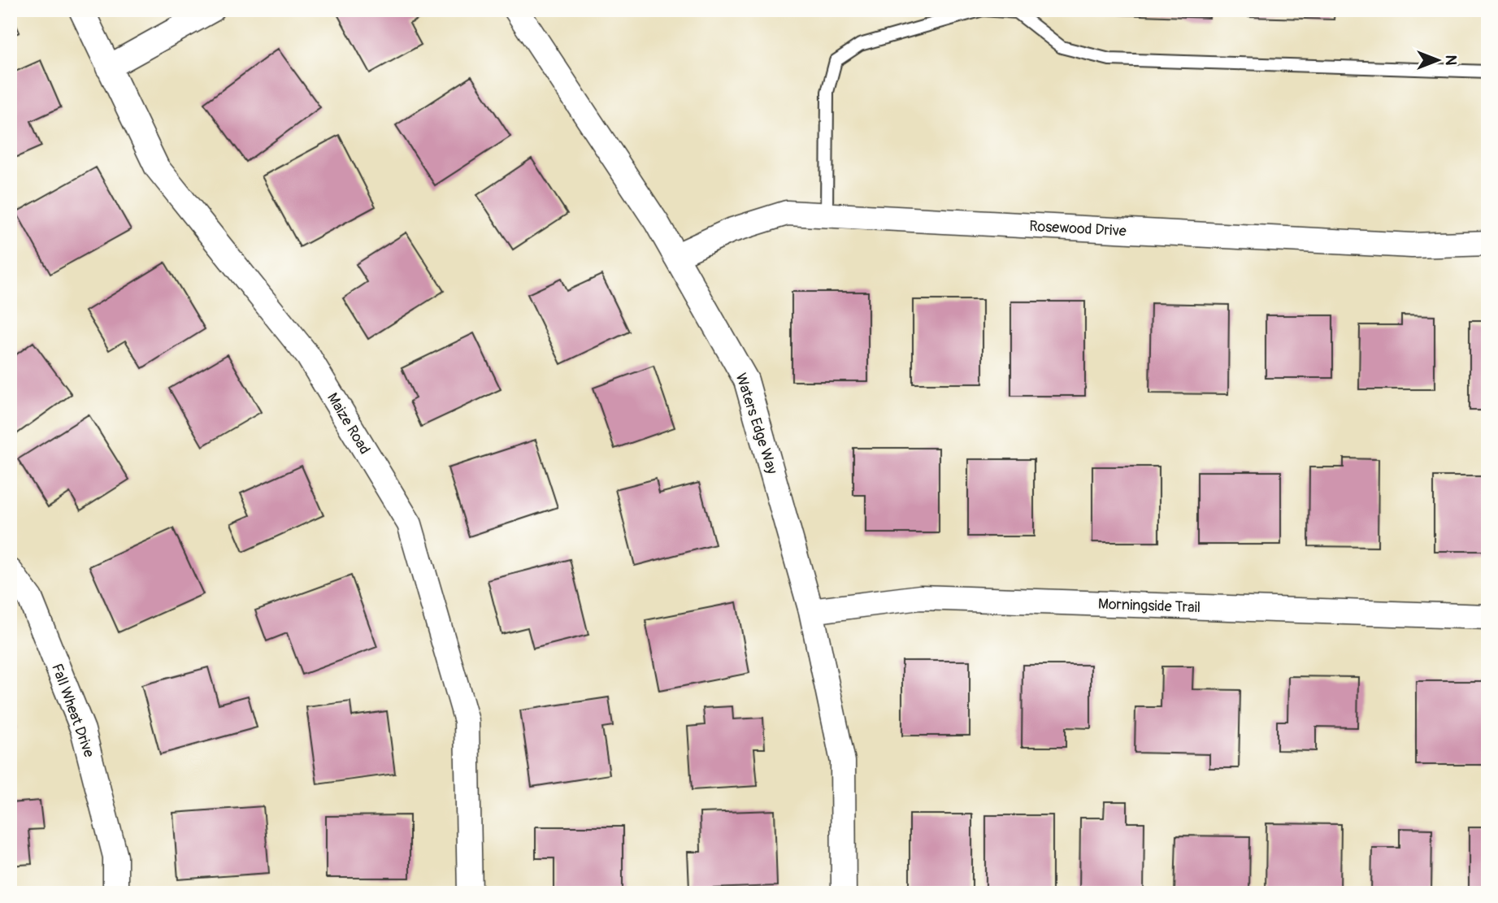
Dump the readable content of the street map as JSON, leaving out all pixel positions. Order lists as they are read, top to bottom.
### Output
{
  "streets": {
    "street": [
      "Rosewood Drive",
      "Maize Road",
      "Waters Edge Way",
      "Morningside Trail",
      "Fall Wheat Drive"
    ]
  },
  "crossings": [
    ["Rosewood Drive", "Waters Edge Way"],
    ["Waters Edge Way", "Morningside Trail"]
  ],
  "north": "right"
}
